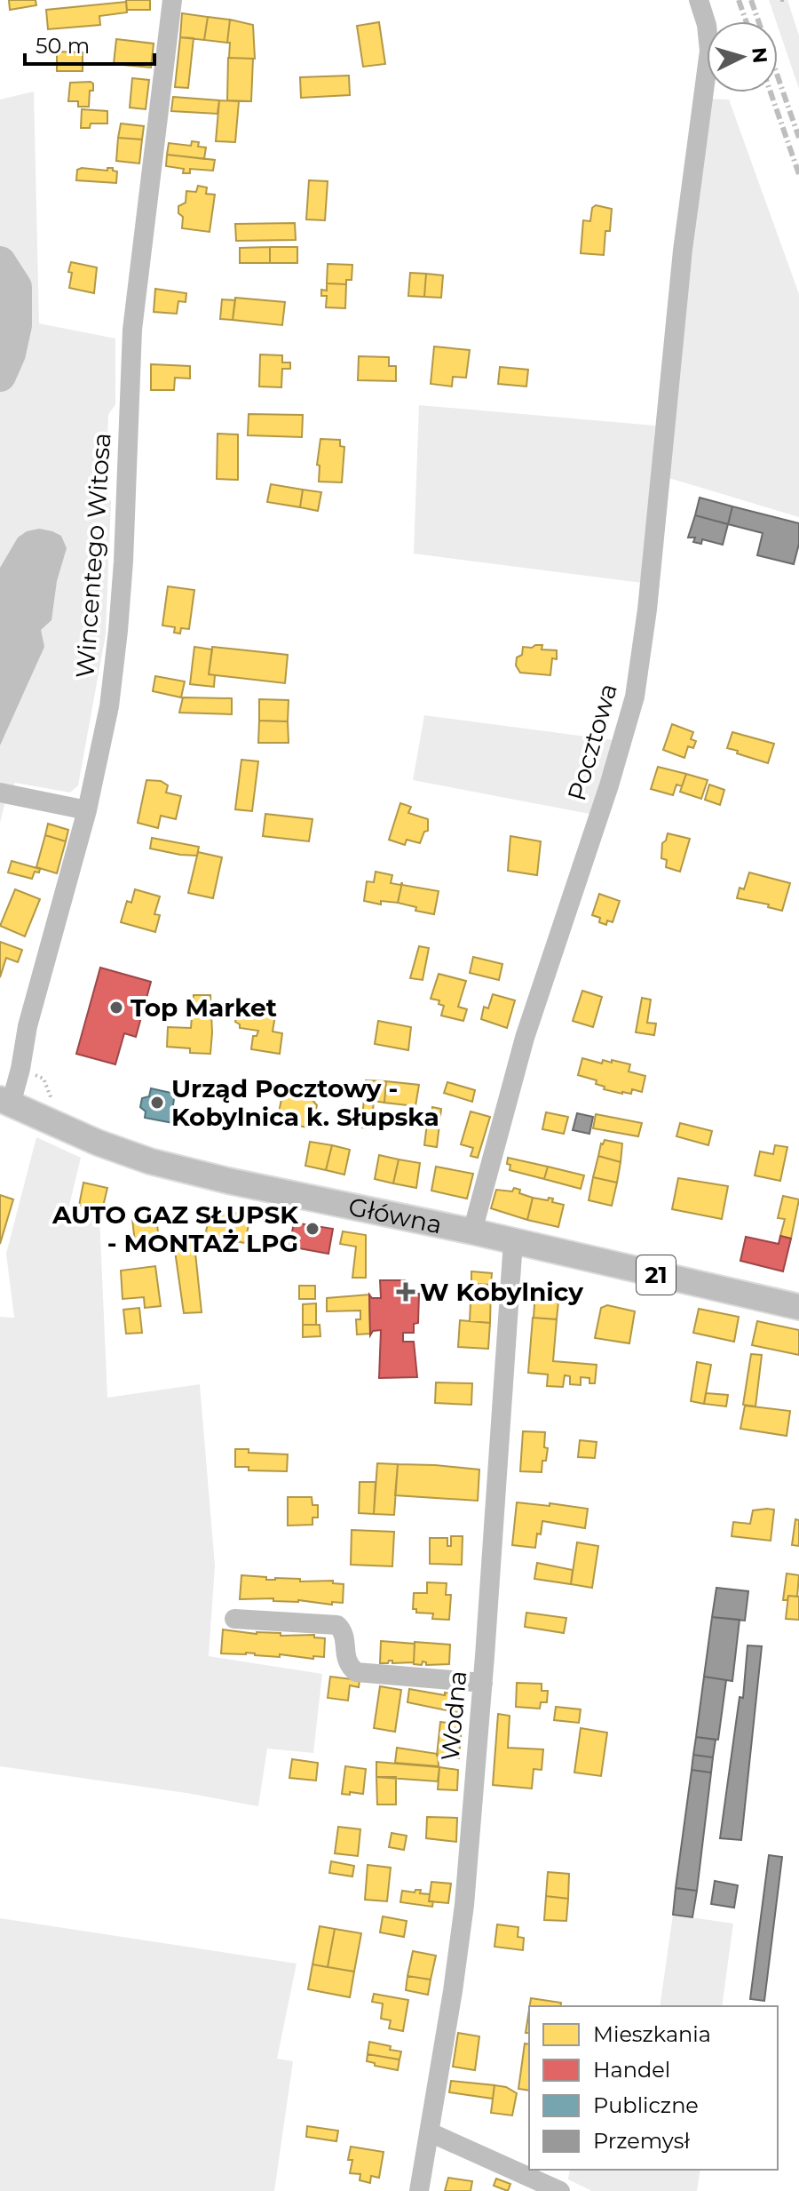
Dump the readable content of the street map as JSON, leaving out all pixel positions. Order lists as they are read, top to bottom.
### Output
{
  "streets": {
    "main road": ["Główna", "21"],
    "street": ["Wincentego Witosa", "Pocztowa", "Wodna"]
  },
  "crossings": [
    ["Wincentego Witosa", "Główna"],
    ["Pocztowa", "Główna"],
    ["Główna", "Wodna"]
  ],
  "places": {
    "other": ["Top Market", "Urząd Pocztowy - Kobylnica k. Słupska", "AUTO GAZ SŁUPSK - MONTAŻ LPG"],
    "health": ["W Kobylnicy"]
  },
  "legend": [
    "Mieszkania",
    "Handel",
    "Publiczne",
    "Przemysł"
  ],
  "scale_bar": "50 m",
  "north": "right"
}
